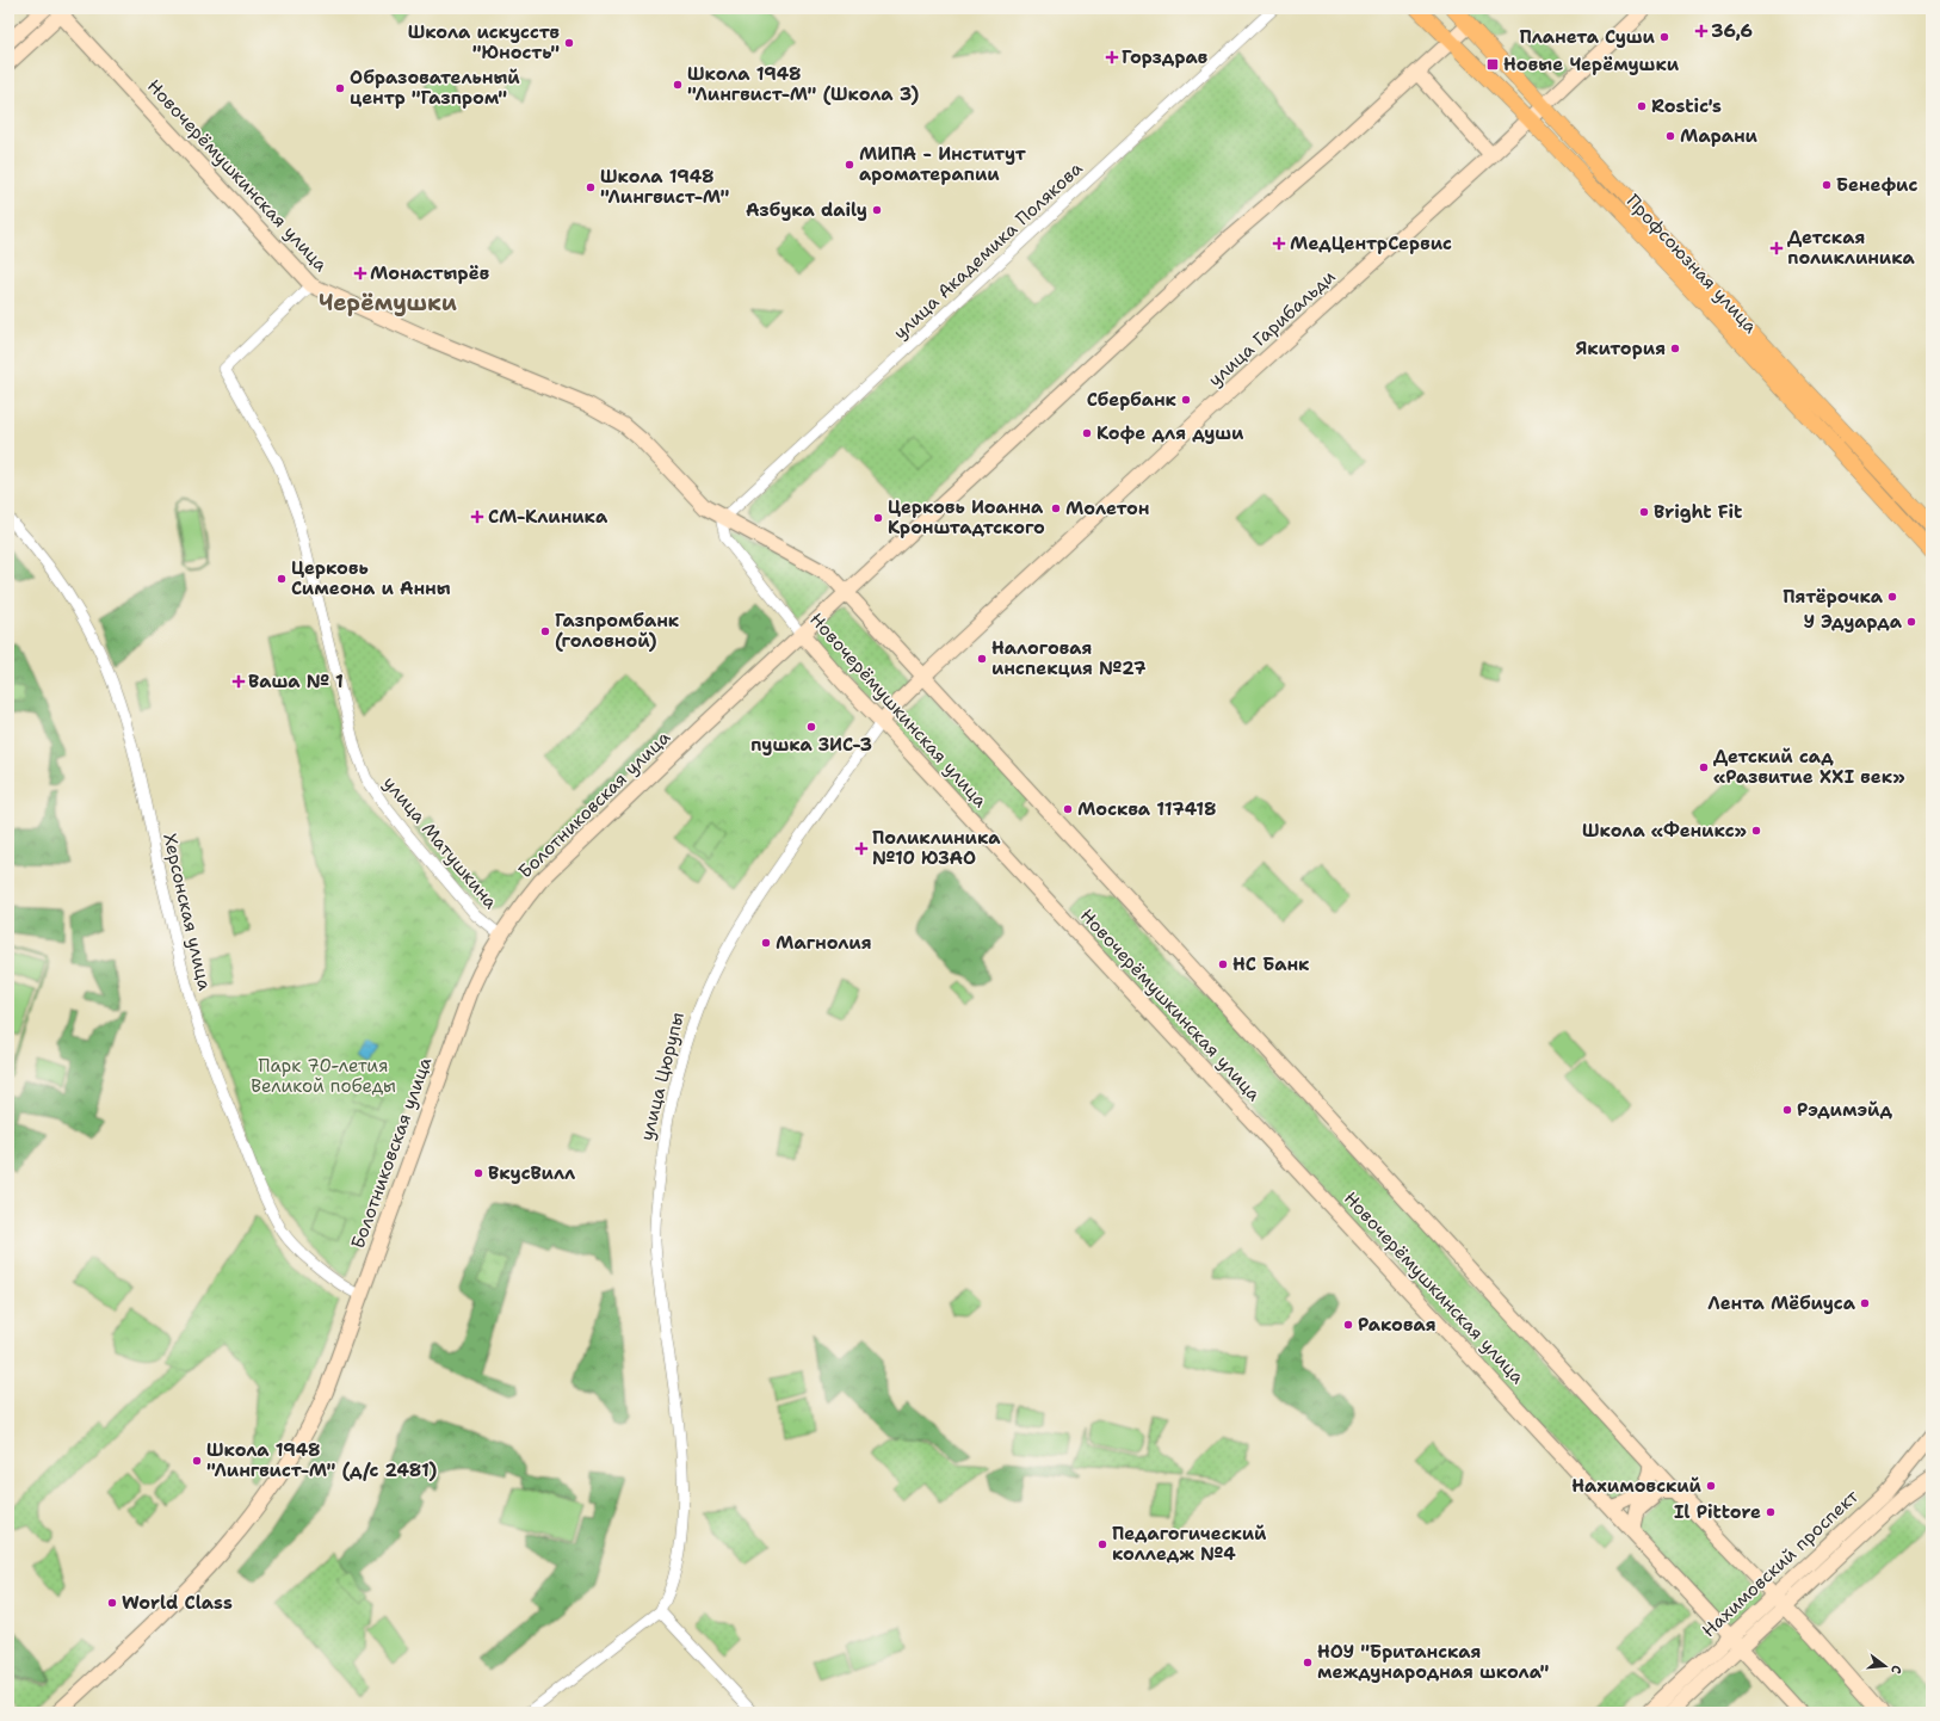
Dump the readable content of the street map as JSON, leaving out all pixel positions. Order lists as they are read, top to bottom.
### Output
{
  "streets": {
    "main road": ["Профсоюзная улица"],
    "street": [
      "Новочерёмушкинская улица",
      "улица Академика Полякова",
      "улица Гарибальди",
      "Болотниковская улица",
      "улица Матушкина",
      "Херсонская улица",
      "улица Цюрупы",
      "Нахимовский проспект"
    ]
  },
  "crossings": [
    ["Новочерёмушкинская улица", "улица Академика Полякова"],
    ["Новочерёмушкинская улица", "улица Гарибальди"],
    ["Новочерёмушкинская улица", "Болотниковская улица"],
    ["Новочерёмушкинская улица", "улица Матушкина"],
    ["Новочерёмушкинская улица", "улица Цюрупы"],
    ["Новочерёмушкинская улица", "Нахимовский проспект"],
    ["Профсоюзная улица", "улица Гарибальди"],
    ["улица Гарибальди", "улица Цюрупы"],
    ["Болотниковская улица", "улица Матушкина"],
    ["Болотниковская улица", "Херсонская улица"]
  ],
  "districts": ["Черёмушки"],
  "parks": ["Парк 70-летия Великой победы"],
  "places": {
    "health": [
      "36,6",
      "Горздрав",
      "МедЦентрСервис",
      "Детская поликлиника",
      "Монастырёв",
      "СМ-Клиника",
      "Ваша № 1",
      "Поликлиника №10 ЮЗАО"
    ],
    "other": [
      "Планета Суши",
      "Школа искусств \"Юность\"",
      "Школа 1948 \"Лингвист-М\" (Школа 3)",
      "Образовательный центр \"Газпром\"",
      "Rostic's",
      "Марани",
      "МИПА - Институт ароматерапии",
      "Бенефис",
      "Школа 1948 \"Лингвист-М\"",
      "Азбука daily",
      "Якитория",
      "Сбербанк",
      "Кофе для души",
      "Молетон",
      "Bright Fit",
      "Церковь Иоанна Кронштадтского",
      "Церковь Симеона и Анны",
      "Пятёрочка",
      "У Эдуарда",
      "Газпромбанк (головной)",
      "Налоговая инспекция №27",
      "пушка ЗИС-3",
      "Детский сад «Развитие XXI век»",
      "Москва 117418",
      "Школа «Феникс»",
      "Магнолия",
      "НС Банк",
      "Рэдимэйд",
      "ВкусВилл",
      "Лента Мёбиуса",
      "Раковая",
      "Школа 1948 \"Лингвист-М\" (д/с 2481)",
      "Нахимовский",
      "Il Pittore",
      "Педагогический колледж №4",
      "World Class",
      "НОУ \"Британская международная школа\""
    ],
    "transit": ["Новые Черёмушки"]
  },
  "north": "right"
}
